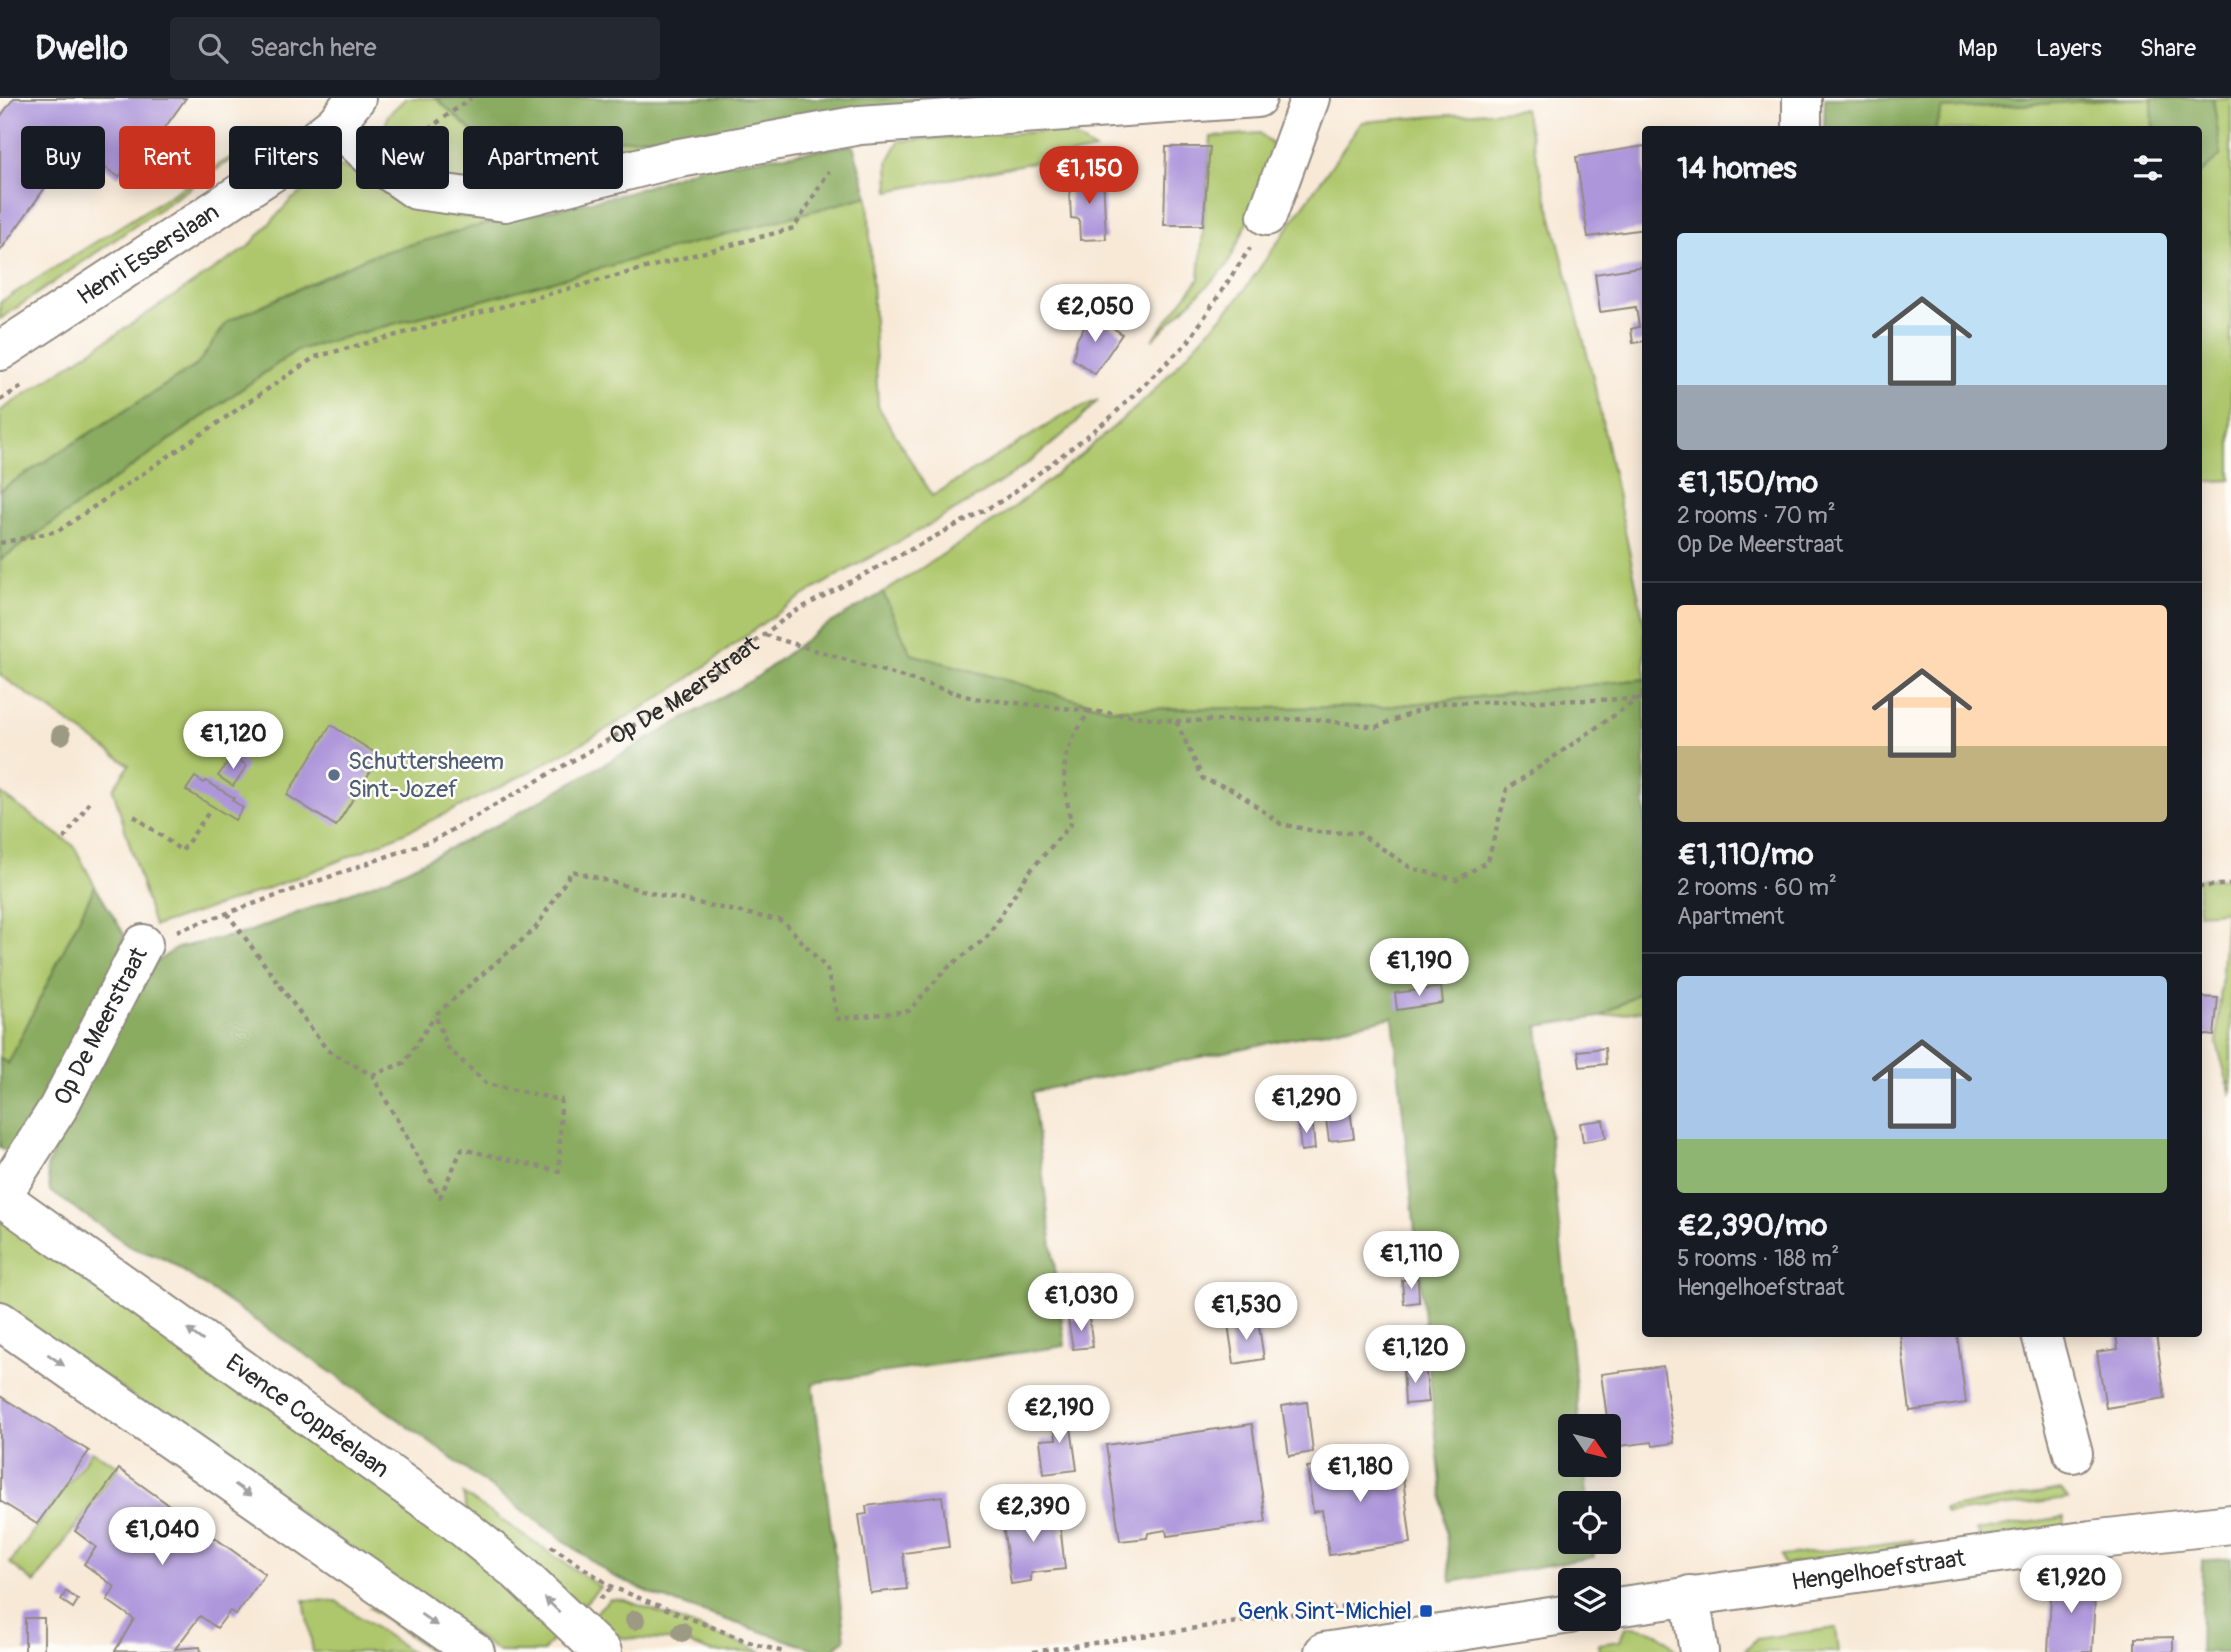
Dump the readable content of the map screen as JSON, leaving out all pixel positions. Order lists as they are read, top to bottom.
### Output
{
  "streets": {
    "street": [
      "Henri Esserslaan",
      "Op De Meerstraat",
      "Evence Coppéelaan",
      "Hengelhoefstraat"
    ]
  },
  "crossings": [
    ["Op De Meerstraat", "Evence Coppéelaan"]
  ],
  "places": {
    "other": ["Schuttersheem Sint-Jozef"],
    "transit": ["Genk Sint-Michiel"]
  },
  "north": "bottom right",
  "page": {
    "header": "Dwello",
    "search": "Search here",
    "nav": ["Map", "Layers", "Share"],
    "chip": [
      "Buy",
      "Rent",
      "Filters",
      "New",
      "Apartment"
    ],
    "heading": "14 homes",
    "price": [
      "€1,150",
      "€2,050",
      "€1,120",
      "€1,190",
      "€1,290",
      "€1,110",
      "€1,030",
      "€1,530",
      "€1,120",
      "€2,190",
      "€1,180",
      "€2,390",
      "€1,040",
      "€1,920"
    ],
    "list": [
      {
        "name": "€1,150/mo",
        "note": "2 rooms · 70 m² · Op De Meerstraat"
      },
      {
        "name": "€1,110/mo",
        "note": "2 rooms · 60 m² · Apartment"
      },
      {
        "name": "€2,390/mo",
        "note": "5 rooms · 188 m² · Hengelhoefstraat"
      }
    ]
  }
}
